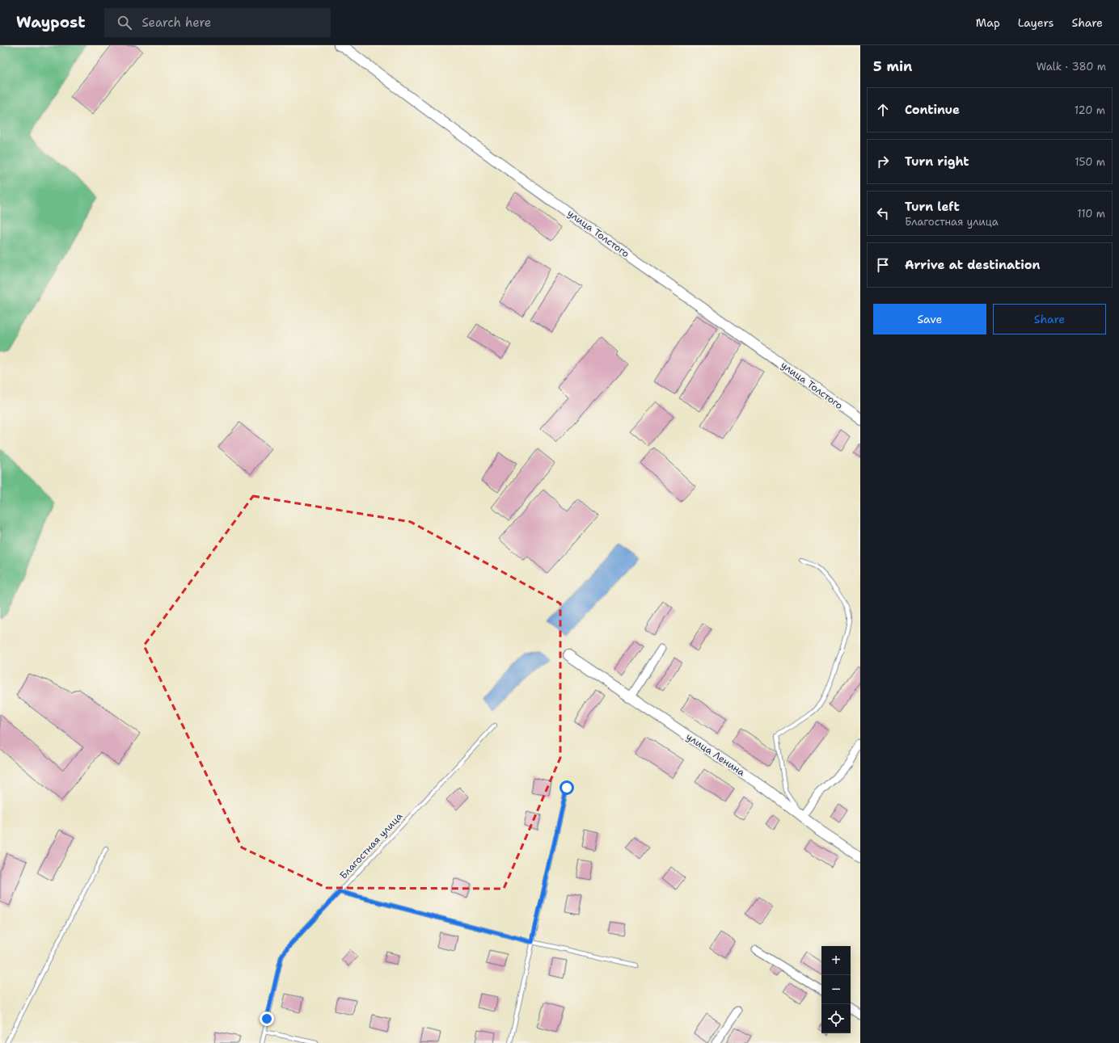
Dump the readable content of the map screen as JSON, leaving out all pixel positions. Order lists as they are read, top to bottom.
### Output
{
  "streets": {
    "street": ["улица Толстого", "улица Ленина"],
    "lane": ["Благостная улица"]
  },
  "page": {
    "header": "Waypost",
    "search": "Search here",
    "nav": ["Map", "Layers", "Share"],
    "heading": ["5 min", "Walk · 380 m"],
    "list": [
      ["Continue", "120 m"],
      ["Turn right", "150 m"],
      ["Turn left", "Благостная улица", "110 m"],
      "Arrive at destination"
    ],
    "buttons": ["Save", "Share"],
    "map_buttons": ["+", "−"]
  }
}
